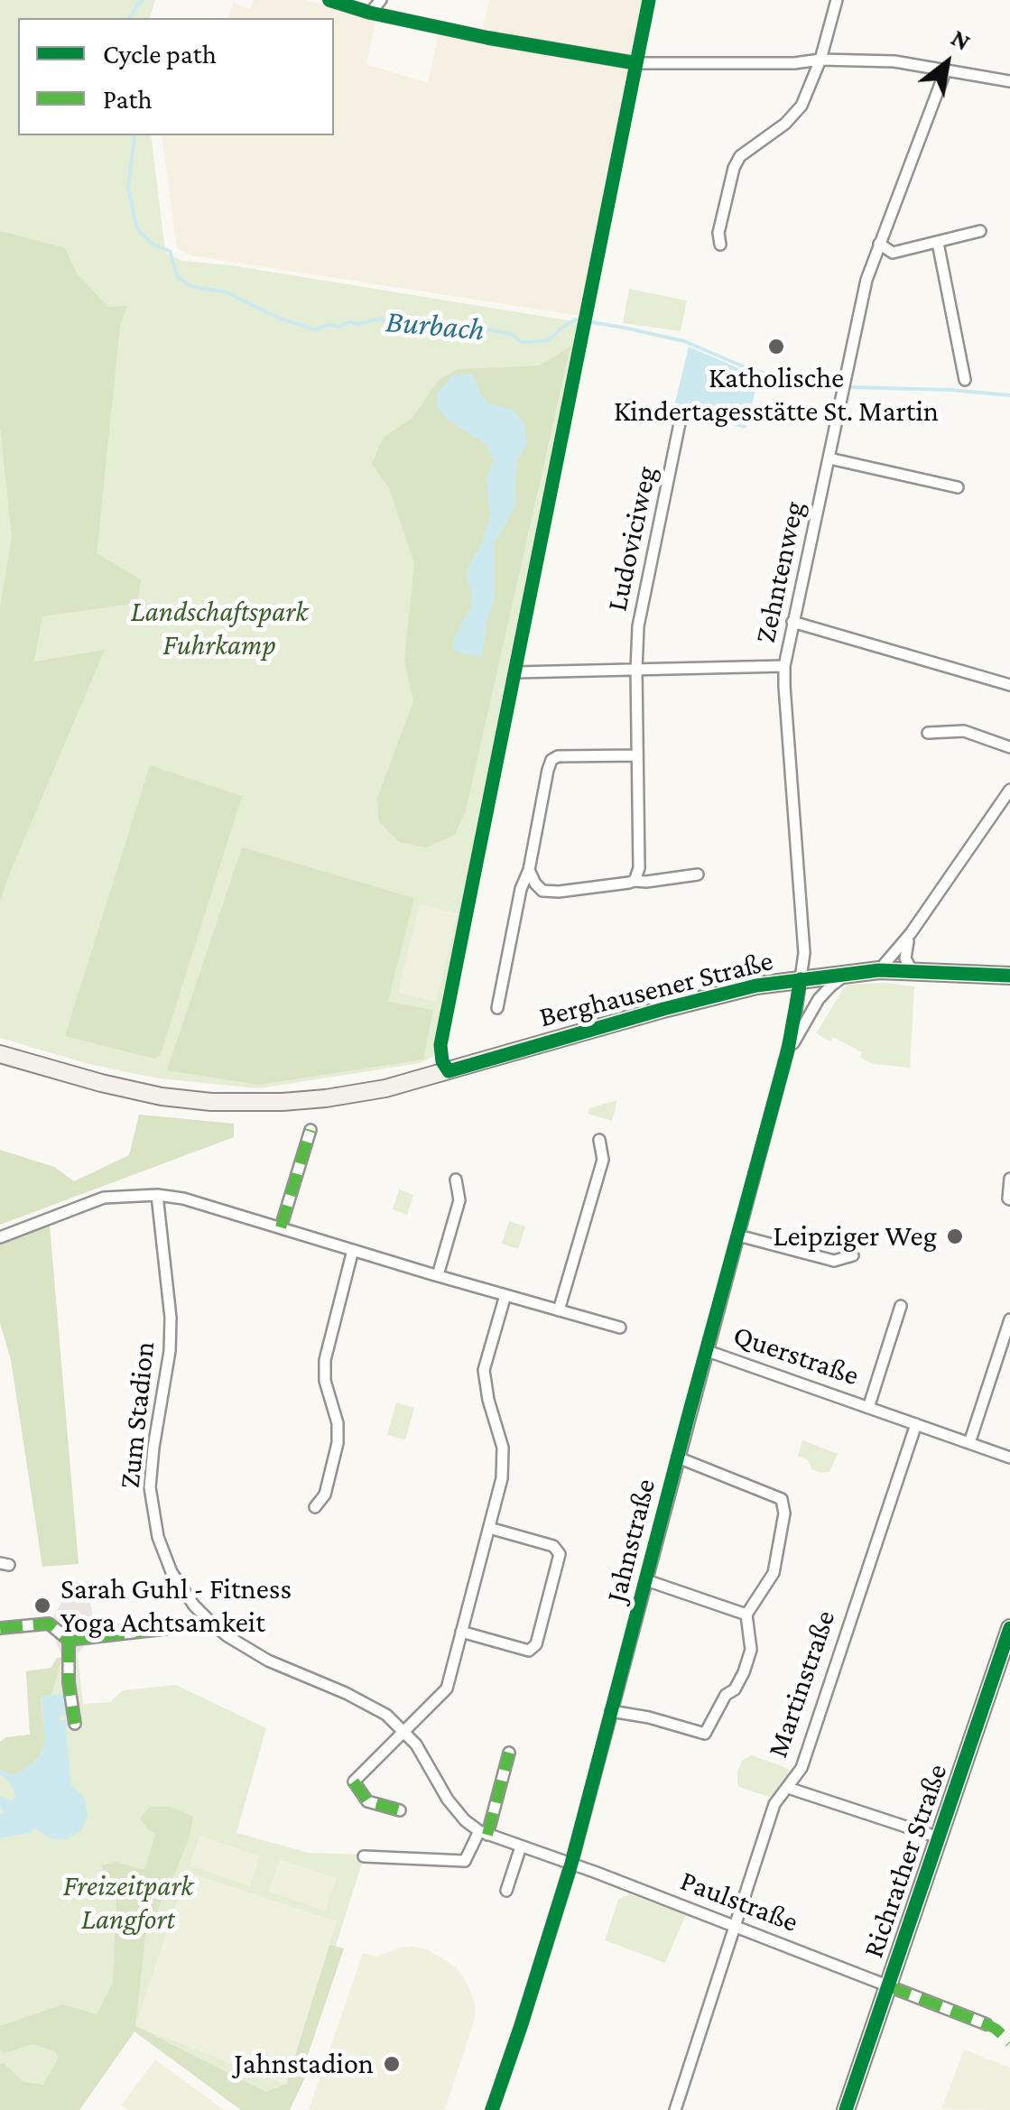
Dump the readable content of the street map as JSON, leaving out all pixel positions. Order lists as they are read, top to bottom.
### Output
{
  "streets": {
    "main road": ["Berghausener Straße", "Richrather Straße"],
    "street": [
      "Ludoviciweg",
      "Zehntenweg",
      "Querstraße",
      "Zum Stadion",
      "Jahnstraße",
      "Martinstraße",
      "Paulstraße"
    ]
  },
  "crossings": [
    ["Zehntenweg", "Berghausener Straße"],
    ["Zehntenweg", "Jahnstraße"],
    ["Berghausener Straße", "Jahnstraße"],
    ["Querstraße", "Jahnstraße"],
    ["Querstraße", "Martinstraße"],
    ["Zum Stadion", "Jahnstraße"],
    ["Zum Stadion", "Paulstraße"],
    ["Jahnstraße", "Paulstraße"],
    ["Martinstraße", "Paulstraße"],
    ["Richrather Straße", "Paulstraße"]
  ],
  "water": ["Burbach"],
  "parks": ["Landschaftspark Fuhrkamp", "Freizeitpark Langfort"],
  "places": [
    "Katholische Kindertagesstätte St. Martin",
    "Leipziger Weg",
    "Sarah Guhl - Fitness Yoga Achtsamkeit",
    "Jahnstadion"
  ],
  "legend": ["Cycle path", "Path"],
  "north": "top right"
}
